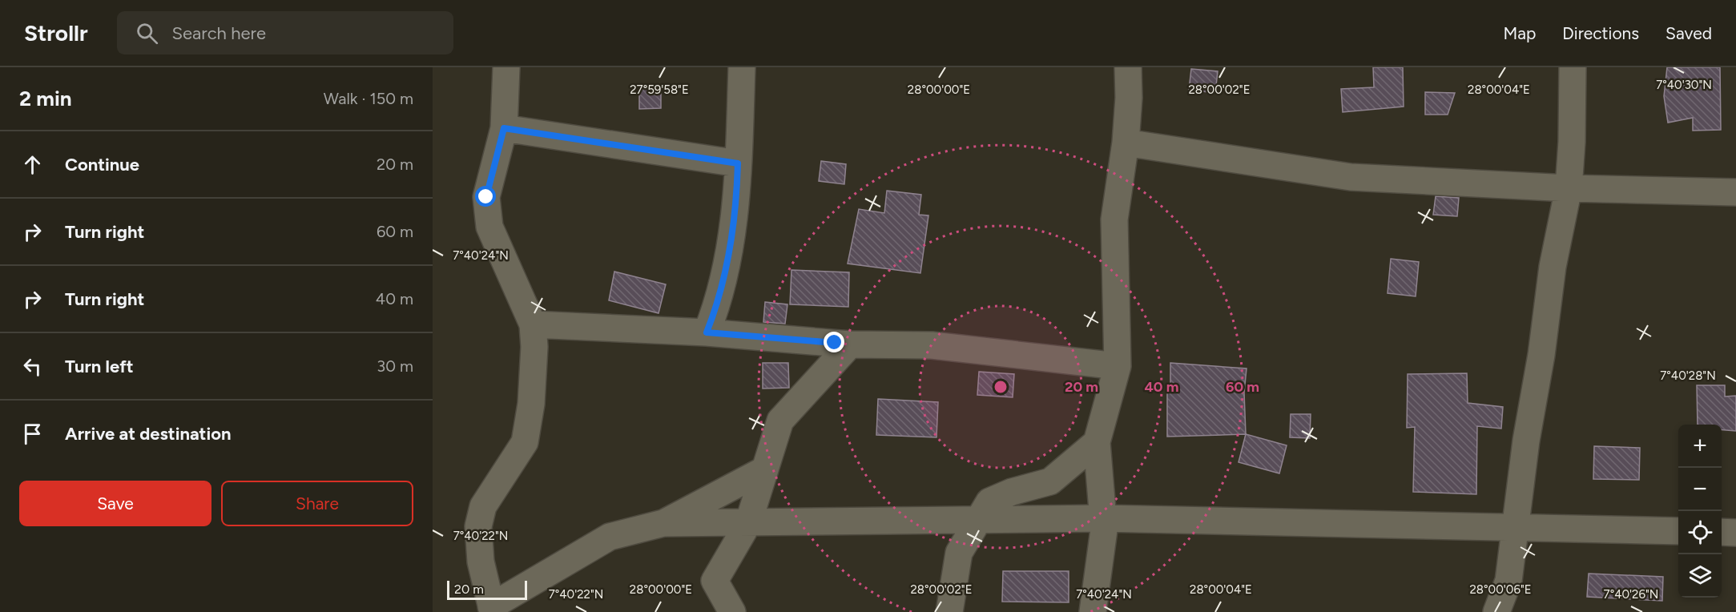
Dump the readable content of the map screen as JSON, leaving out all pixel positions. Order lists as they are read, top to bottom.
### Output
{
  "scale_bar": "20 m",
  "page": {
    "header": "Strollr",
    "search": "Search here",
    "nav": ["Map", "Directions", "Saved"],
    "heading": ["2 min", "Walk · 150 m"],
    "list": [
      ["Continue", "20 m"],
      ["Turn right", "60 m"],
      ["Turn right", "40 m"],
      ["Turn left", "30 m"],
      "Arrive at destination"
    ],
    "map_buttons": ["+", "−"],
    "buttons": ["Save", "Share"],
    "scale": "20 m"
  },
  "coordinates": [
    "7°40'30\"N",
    "27°59'58\"E",
    "28°00'00\"E",
    "28°00'02\"E",
    "28°00'04\"E",
    "7°40'24\"N",
    "7°40'28\"N",
    "7°40'22\"N",
    "28°00'06\"E",
    "7°40'26\"N"
  ],
  "rings": ["20 m", "40 m", "60 m"]
}
